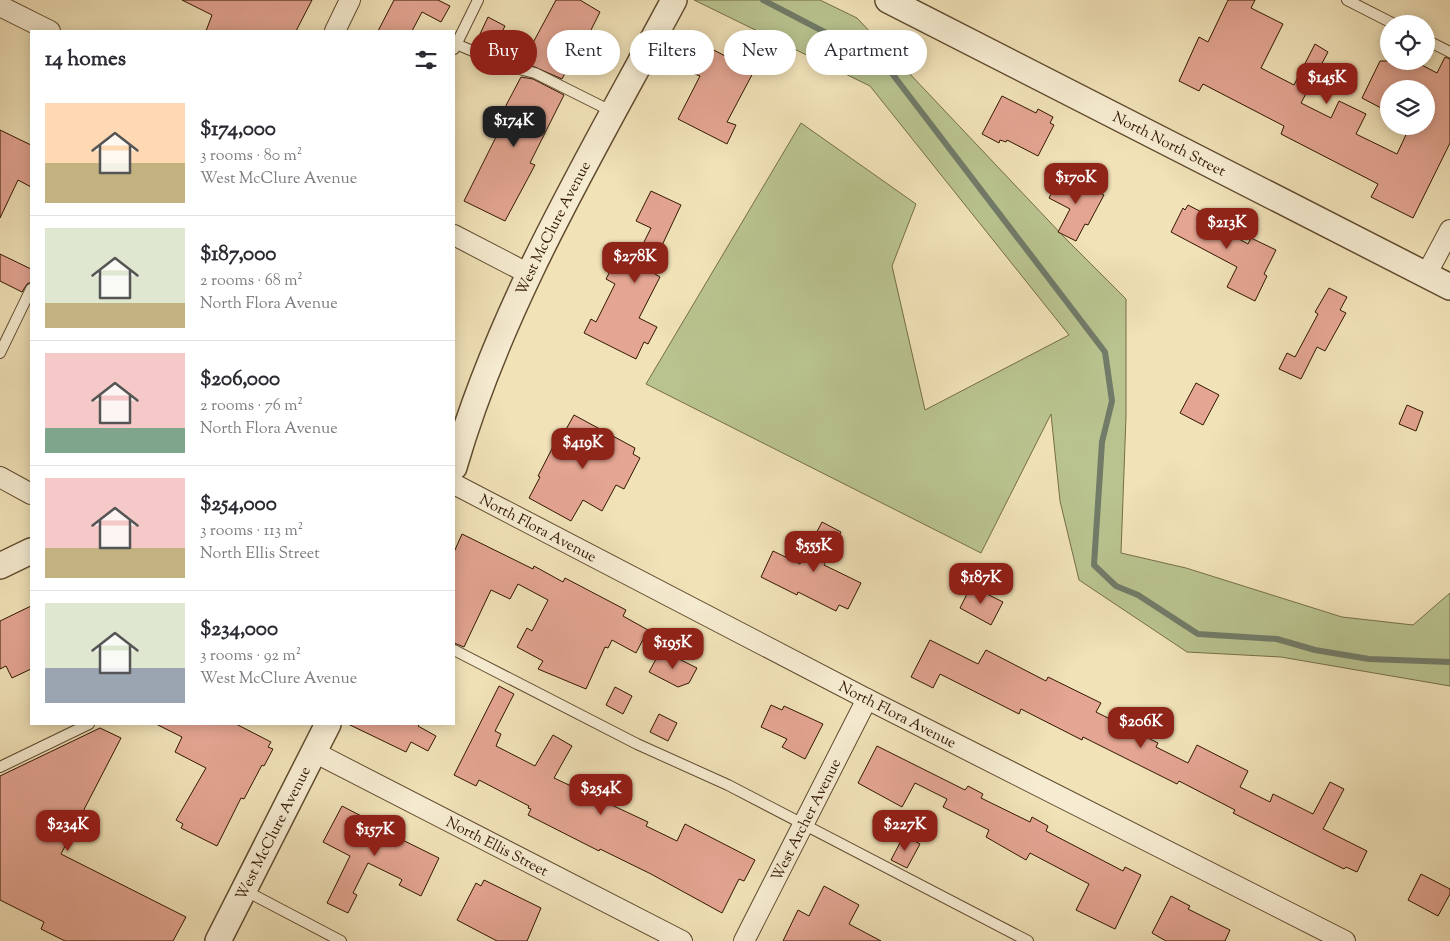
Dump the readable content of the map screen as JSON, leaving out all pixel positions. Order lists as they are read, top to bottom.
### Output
{
  "streets": {
    "street": [
      "North North Street",
      "West McClure Avenue",
      "North Flora Avenue",
      "West Archer Avenue",
      "North Ellis Street"
    ]
  },
  "crossings": [
    ["West McClure Avenue", "North Ellis Street"],
    ["North Flora Avenue", "West Archer Avenue"]
  ],
  "page": {
    "chip": [
      "Buy",
      "Rent",
      "Filters",
      "New",
      "Apartment"
    ],
    "heading": "14 homes",
    "price": [
      "$145K",
      "$174K",
      "$170K",
      "$213K",
      "$278K",
      "$419K",
      "$555K",
      "$187K",
      "$195K",
      "$206K",
      "$254K",
      "$234K",
      "$227K",
      "$157K"
    ],
    "list": [
      {
        "name": "$174,000",
        "note": "3 rooms · 80 m² · West McClure Avenue"
      },
      {
        "name": "$187,000",
        "note": "2 rooms · 68 m² · North Flora Avenue"
      },
      {
        "name": "$206,000",
        "note": "2 rooms · 76 m² · North Flora Avenue"
      },
      {
        "name": "$254,000",
        "note": "3 rooms · 113 m² · North Ellis Street"
      },
      {
        "name": "$234,000",
        "note": "3 rooms · 92 m² · West McClure Avenue"
      }
    ]
  }
}
